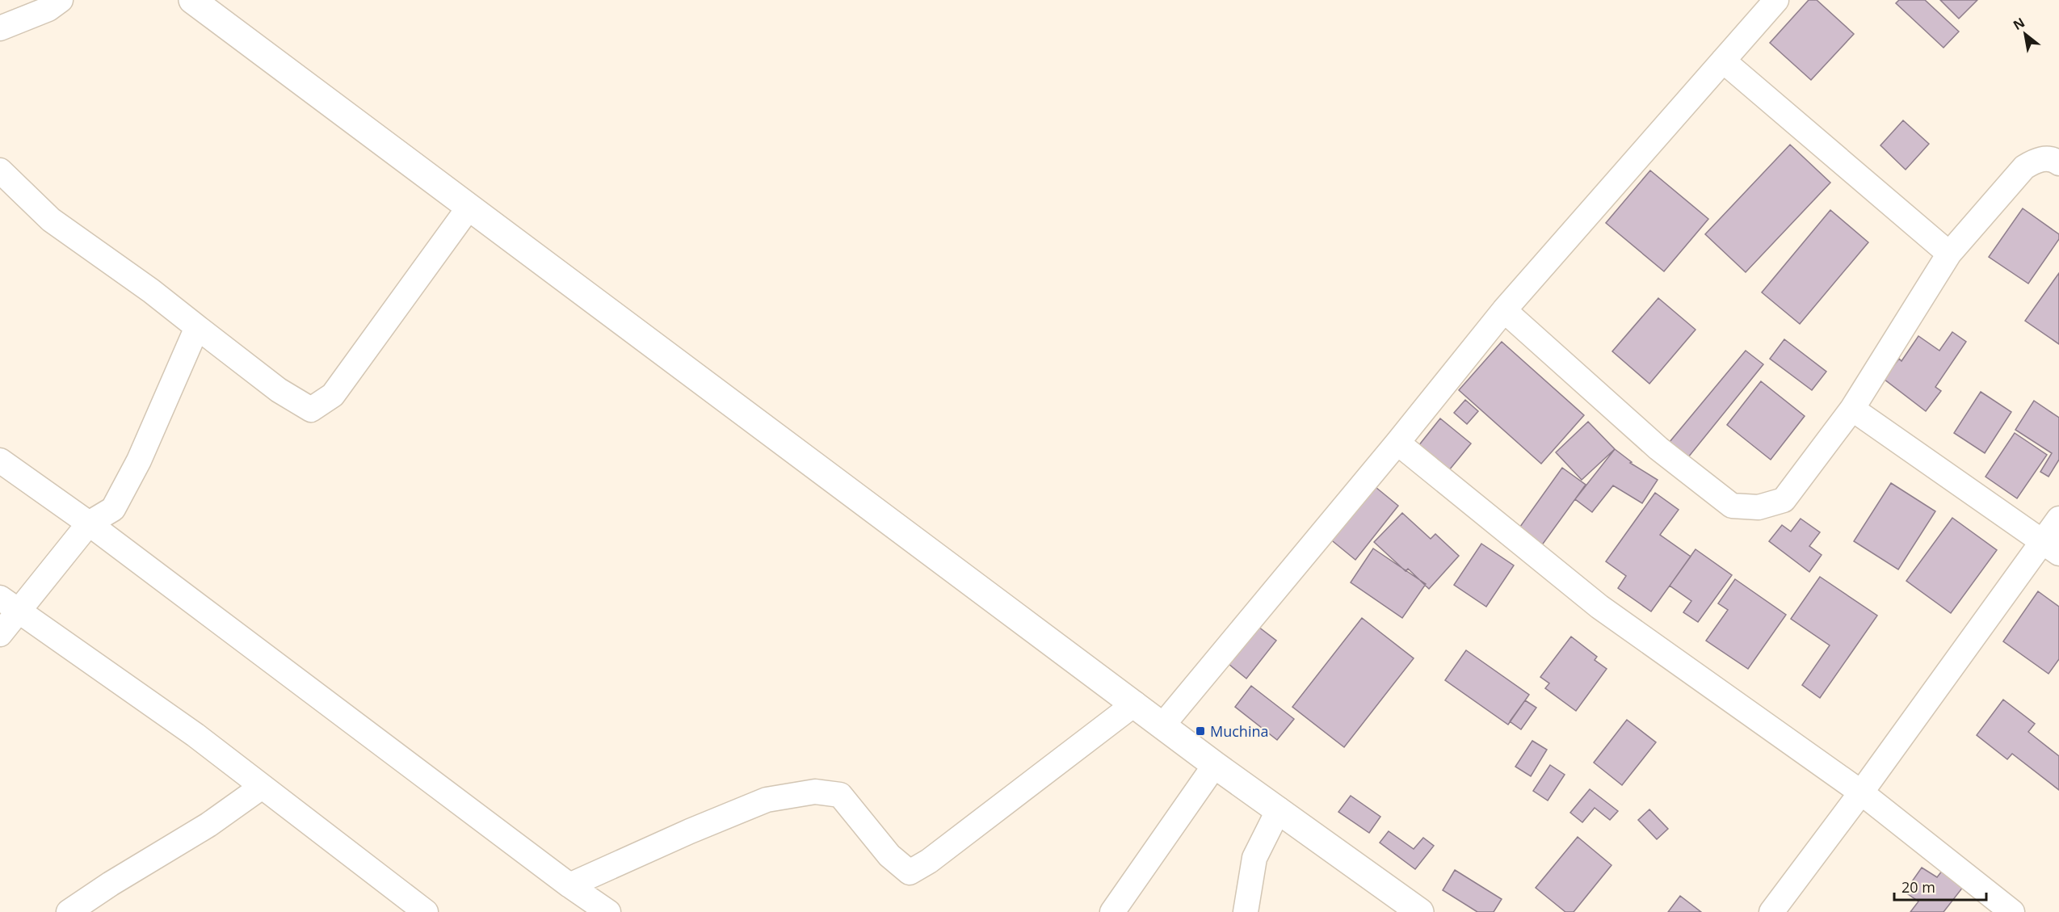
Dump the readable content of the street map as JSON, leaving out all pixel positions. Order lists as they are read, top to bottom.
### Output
{
  "places": {
    "transit": ["Muchina"]
  },
  "scale_bar": "20 m",
  "north": "top left"
}
